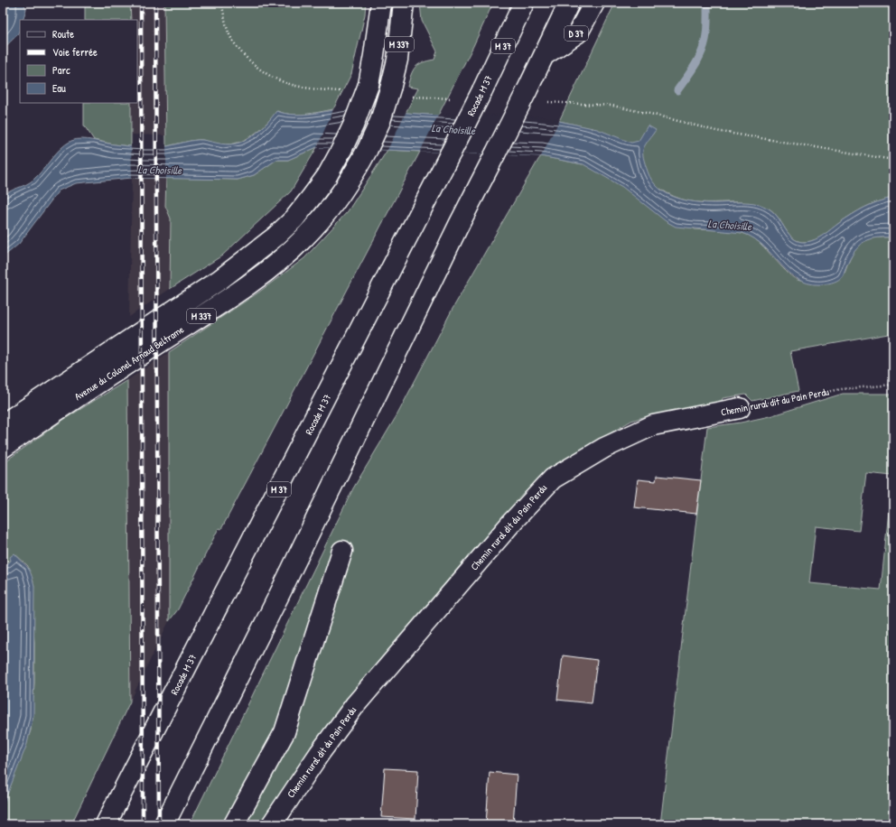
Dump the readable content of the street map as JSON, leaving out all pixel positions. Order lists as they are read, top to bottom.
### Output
{
  "streets": {
    "main road": [
      "D 37",
      "M 337",
      "M 37",
      "Rocade M 37",
      "Avenue du Colonel Arnaud Beltrame",
      "Chemin rural dit du Pain Perdu"
    ]
  },
  "water": ["La Choisille"],
  "legend": [
    "Route",
    "Voie ferrée",
    "Parc",
    "Eau"
  ]
}
